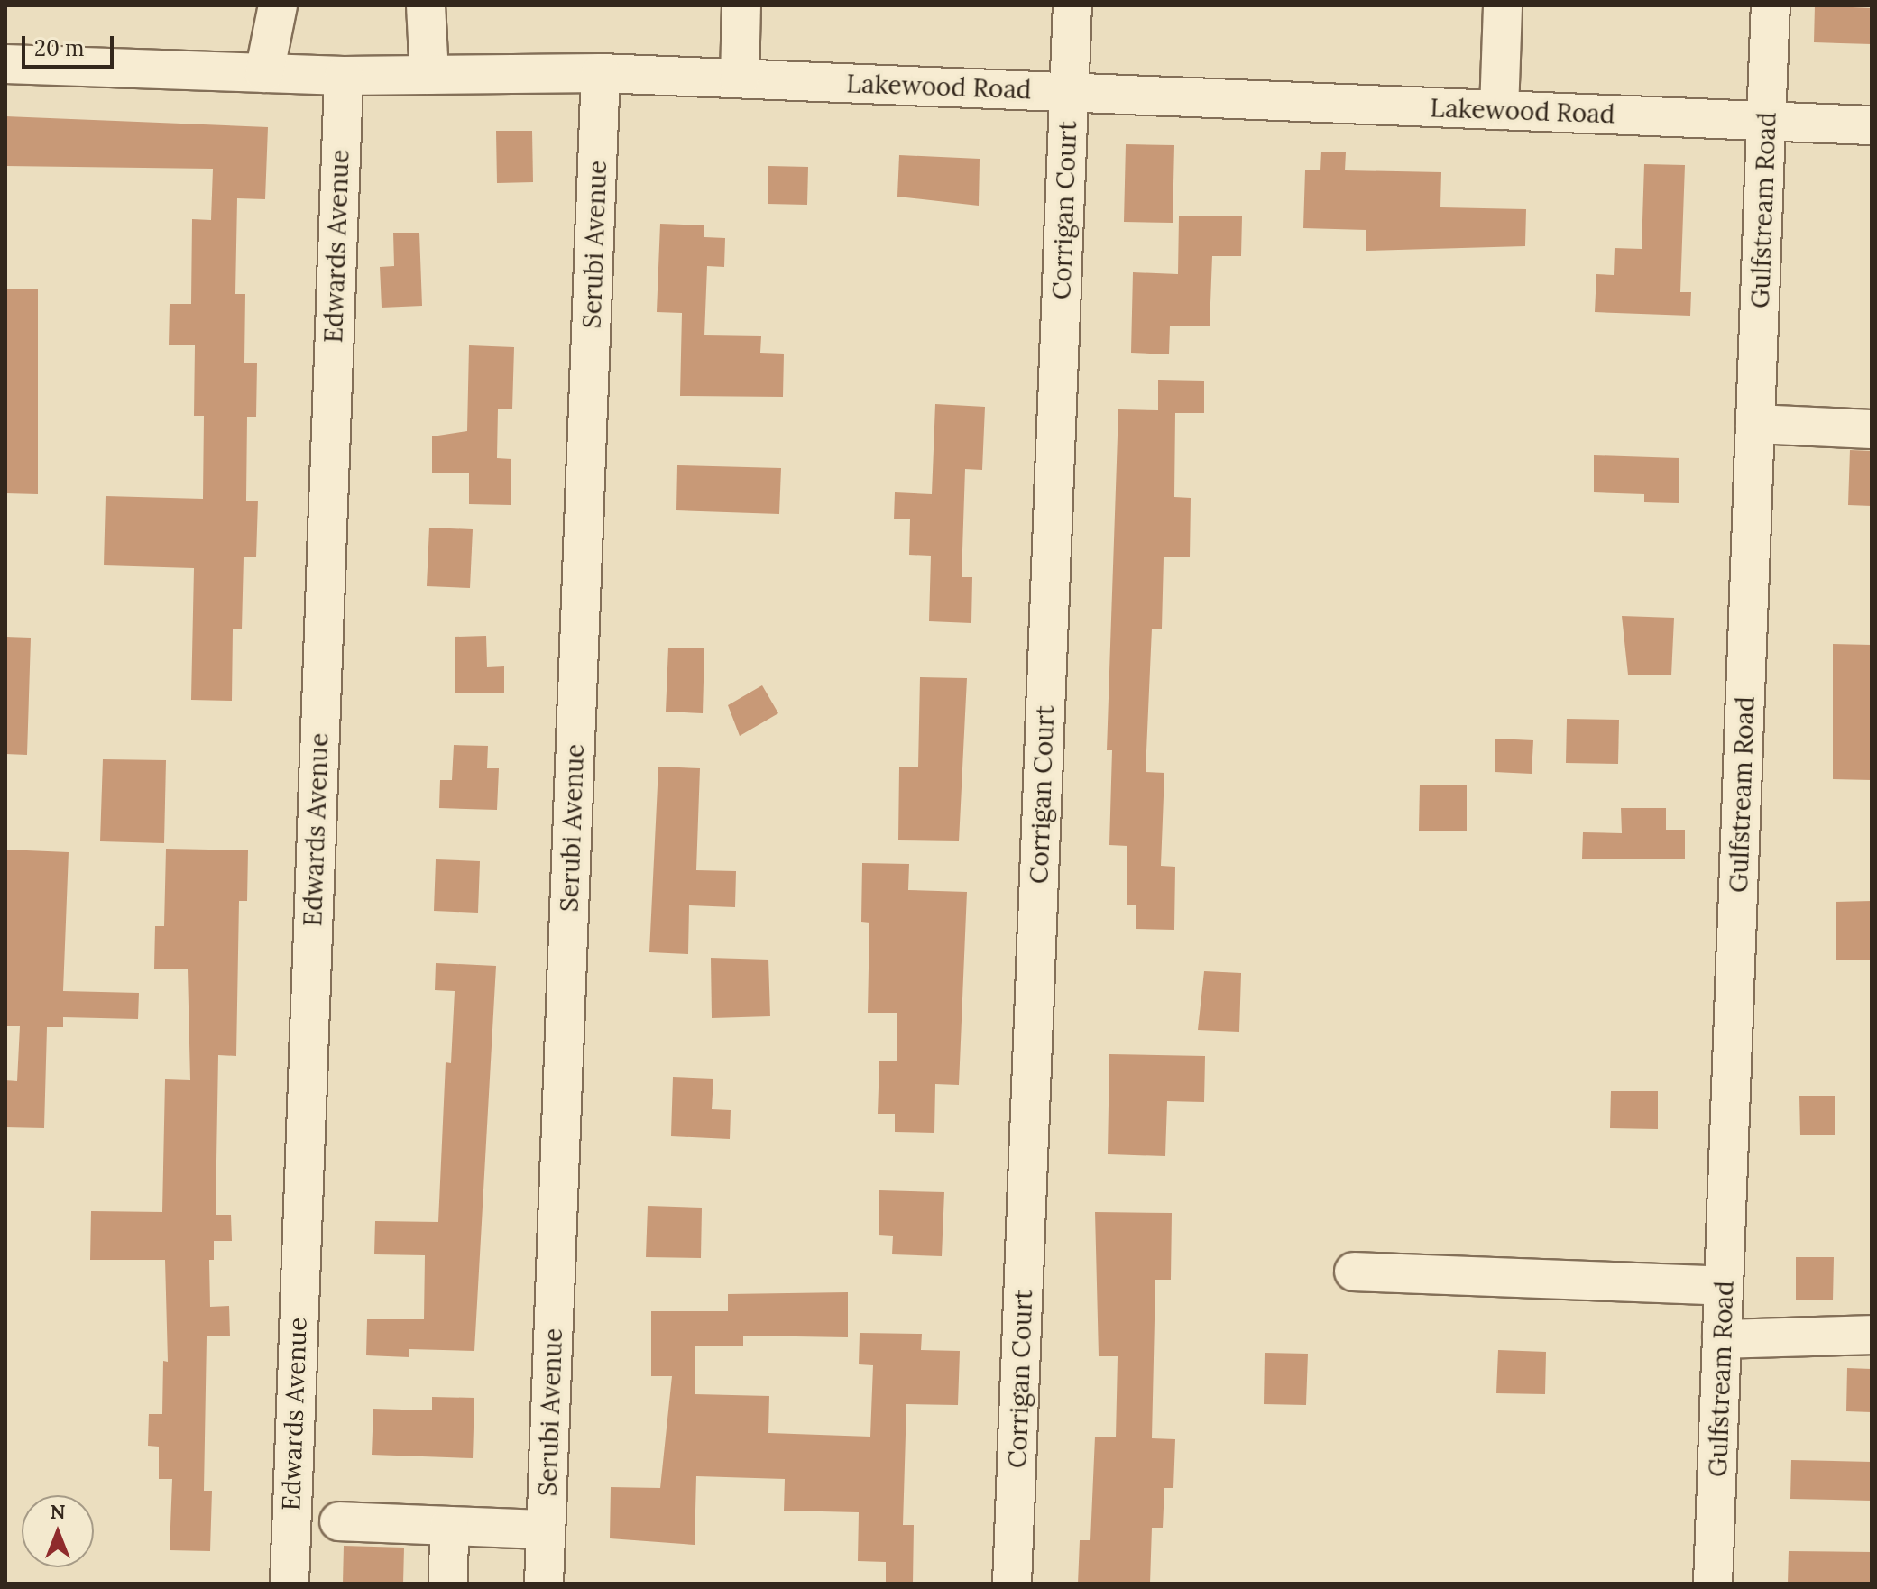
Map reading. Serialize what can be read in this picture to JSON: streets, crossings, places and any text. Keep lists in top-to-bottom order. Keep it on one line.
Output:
{"streets":{"street":["Lakewood Road","Corrigan Court","Gulfstream Road","Serubi Avenue","Edwards Avenue"]},"crossings":[["Lakewood Road","Corrigan Court"],["Lakewood Road","Gulfstream Road"],["Lakewood Road","Serubi Avenue"],["Lakewood Road","Edwards Avenue"]],"scale_bar":"20 m","north":"top"}
